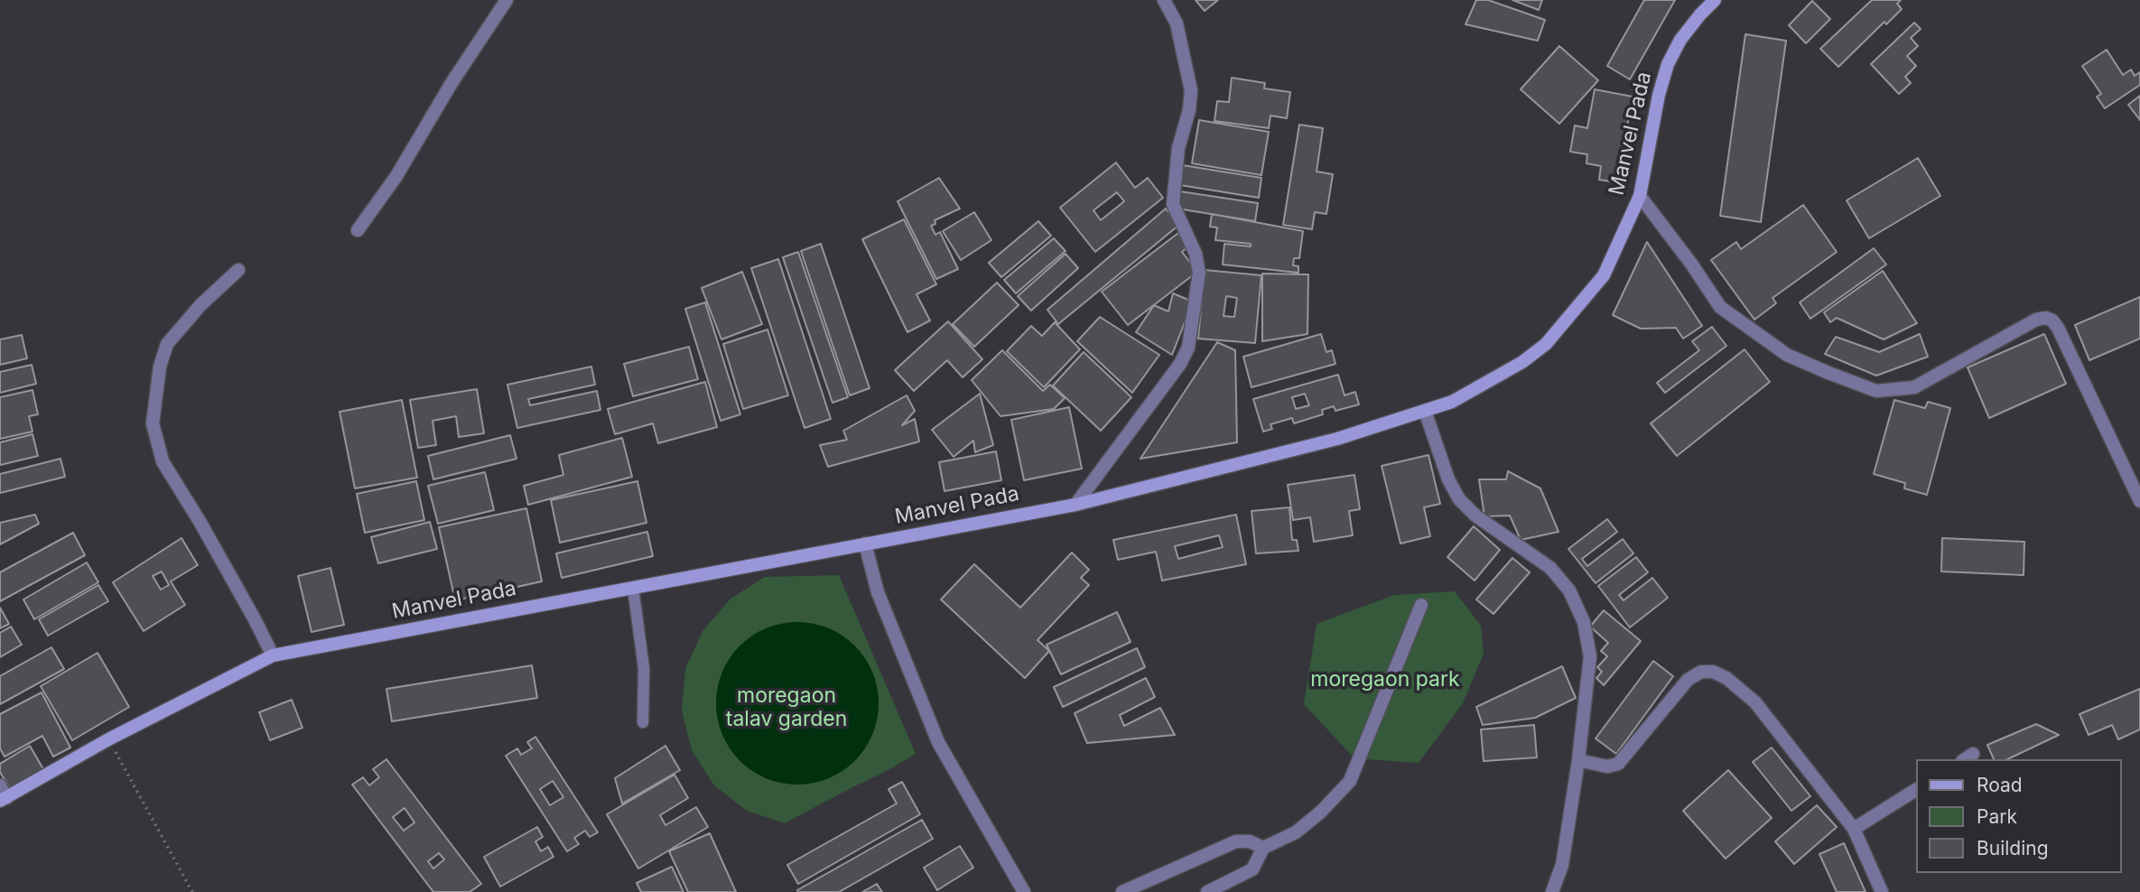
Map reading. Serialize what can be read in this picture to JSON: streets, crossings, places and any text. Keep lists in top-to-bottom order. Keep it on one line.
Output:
{"streets":{"main road":["Manvel Pada"]},"parks":["moregaon park","moregaon talav garden"],"legend":["Road","Park","Building"]}
